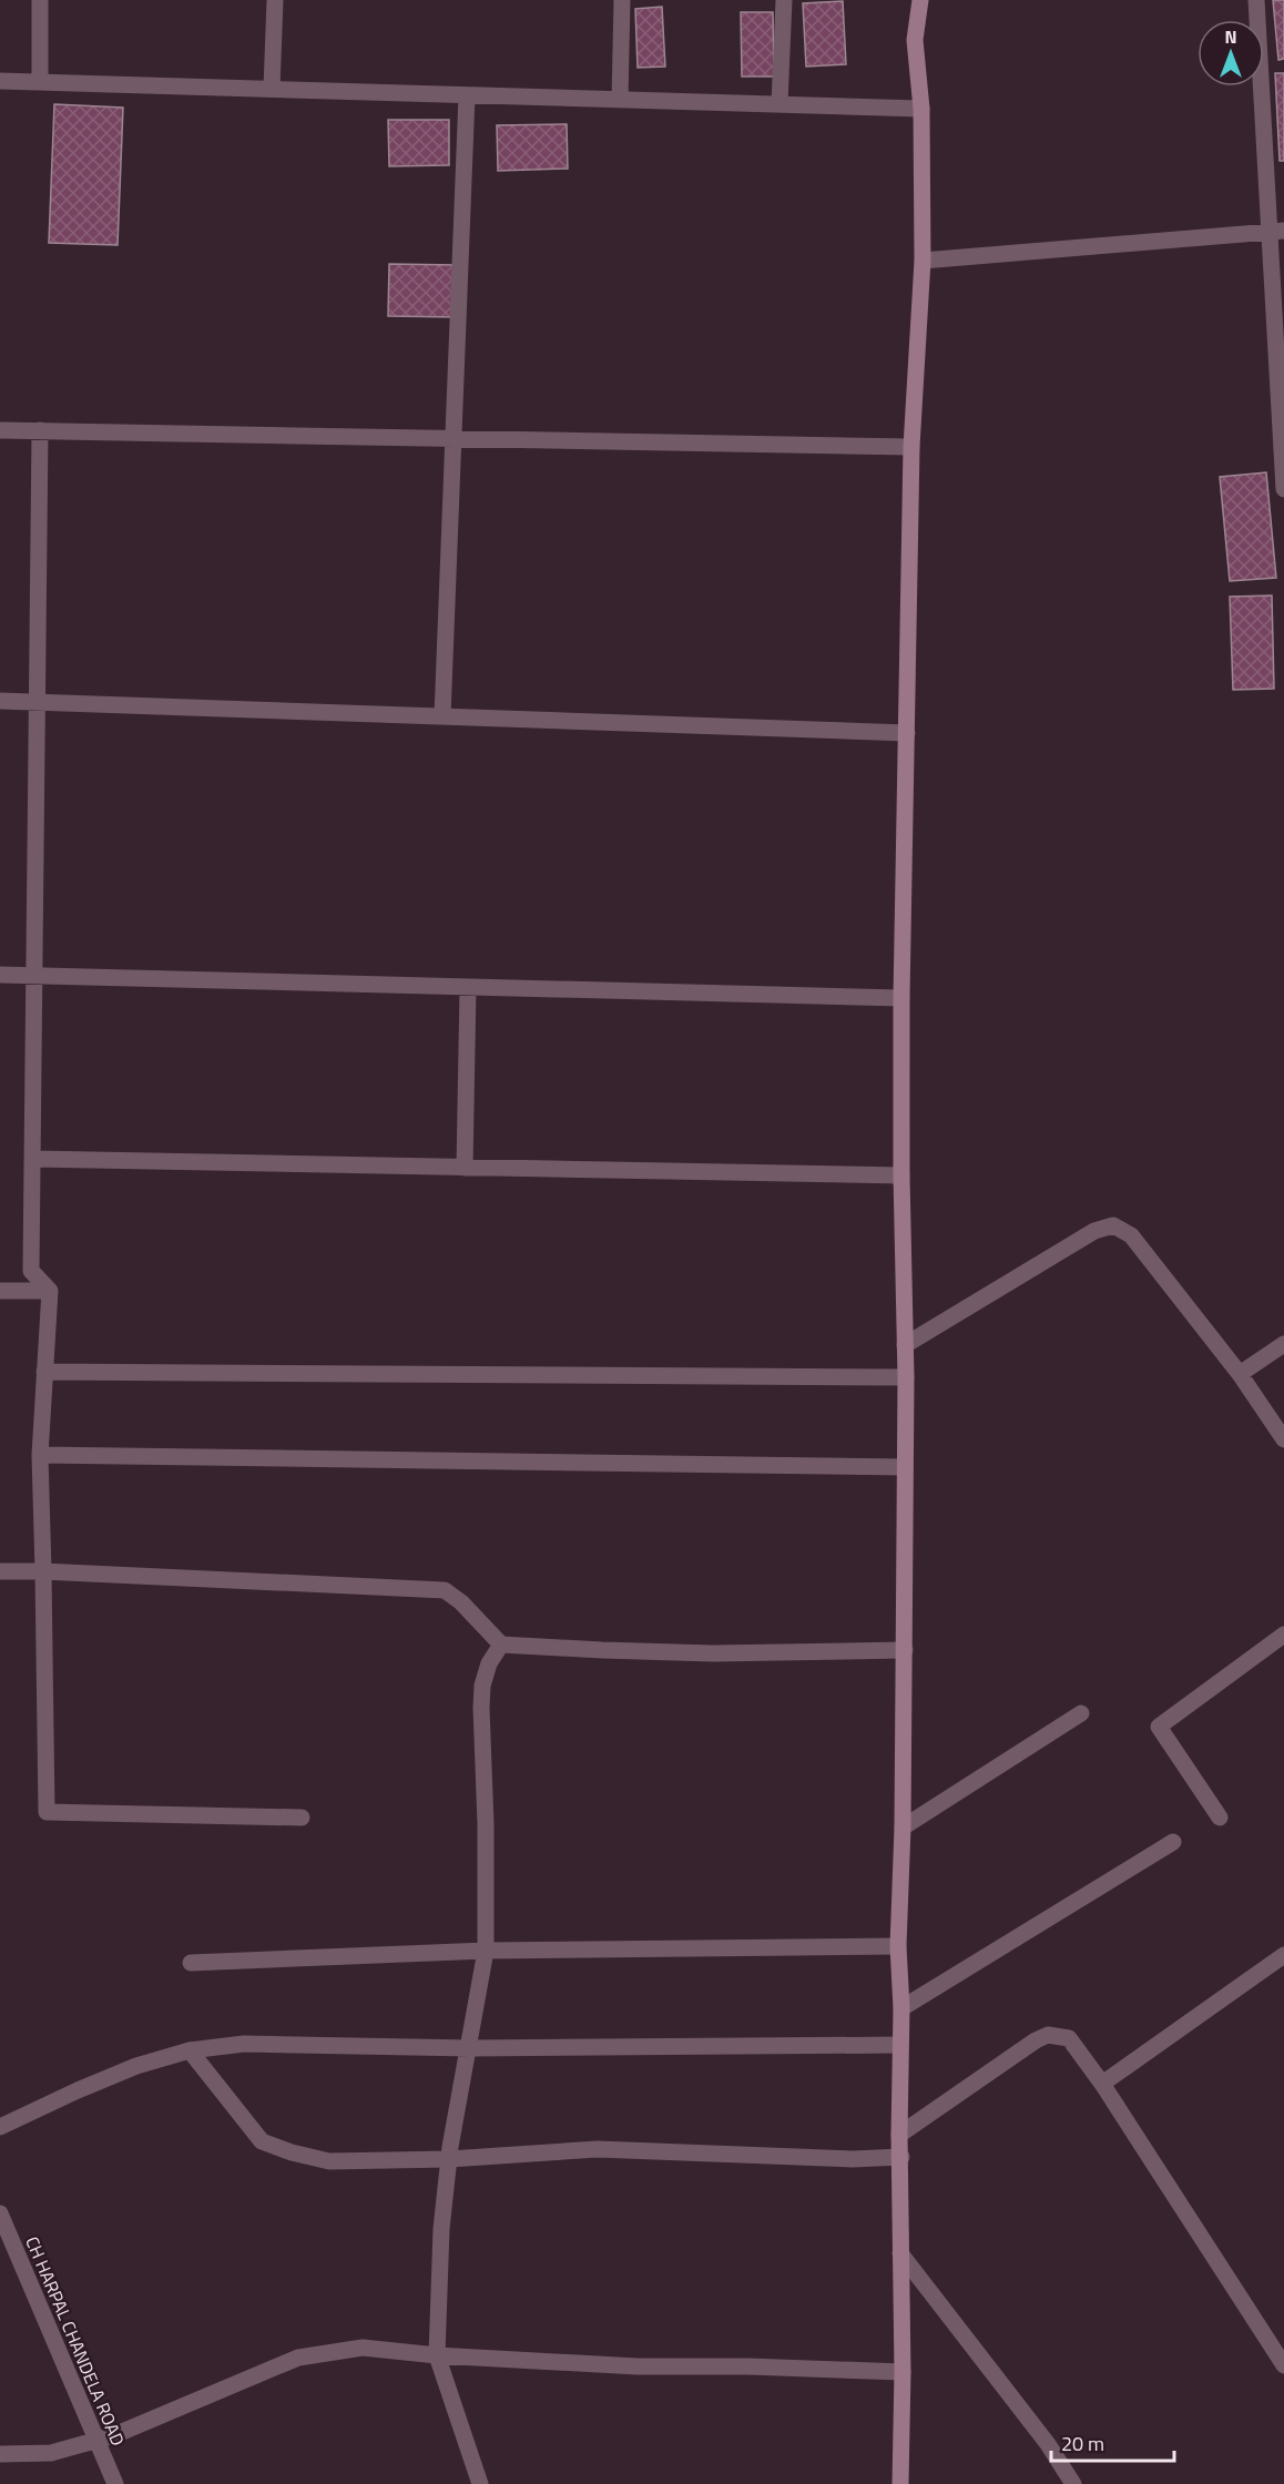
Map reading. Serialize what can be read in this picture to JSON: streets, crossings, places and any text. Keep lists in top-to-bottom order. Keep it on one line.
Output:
{"streets":{"street":["CH HARPAL CHANDELA ROAD"]},"scale_bar":"20 m","north":"top"}
